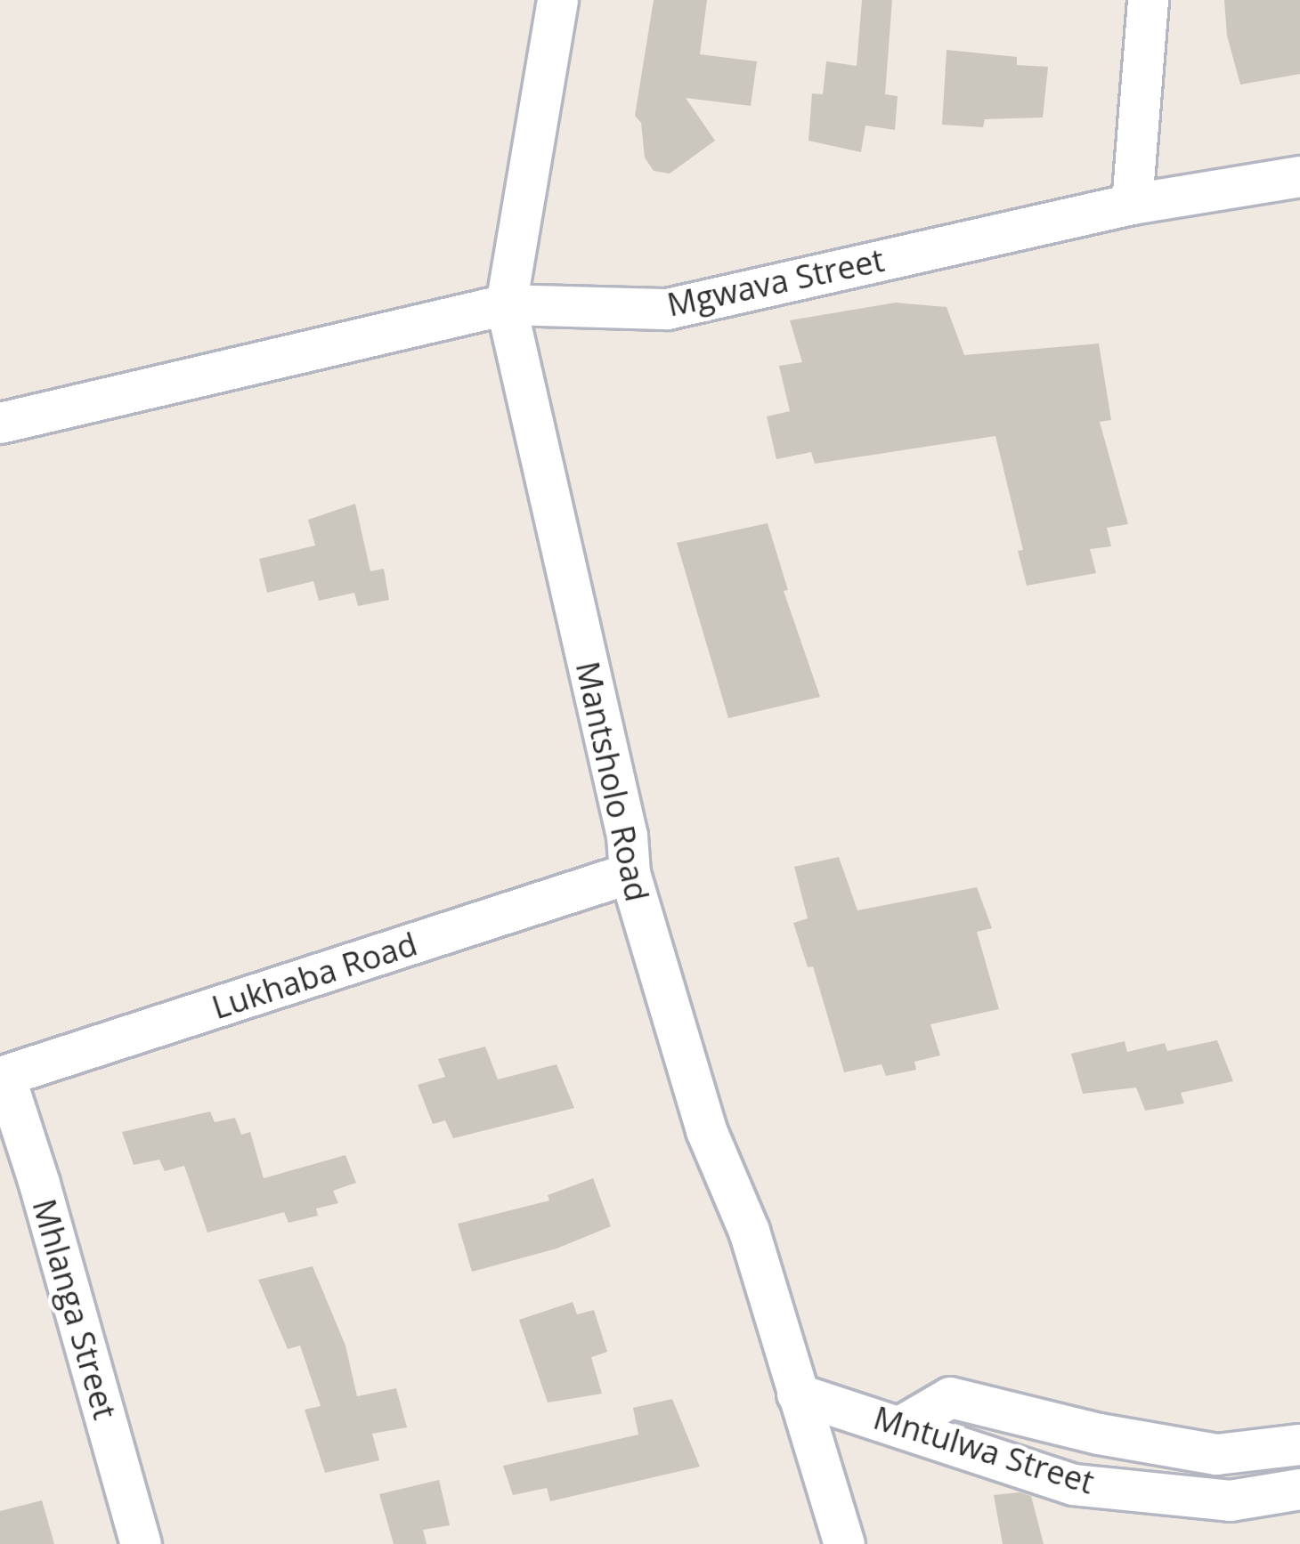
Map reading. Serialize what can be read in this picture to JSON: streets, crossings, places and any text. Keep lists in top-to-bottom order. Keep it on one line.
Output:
{"streets":{"street":["Mgwava Street","Mantsholo Road","Lukhaba Road","Mhlanga Street","Mntulwa Street"]},"crossings":[["Mgwava Street","Mantsholo Road"],["Mantsholo Road","Lukhaba Road"],["Mantsholo Road","Mntulwa Street"],["Lukhaba Road","Mhlanga Street"]]}
